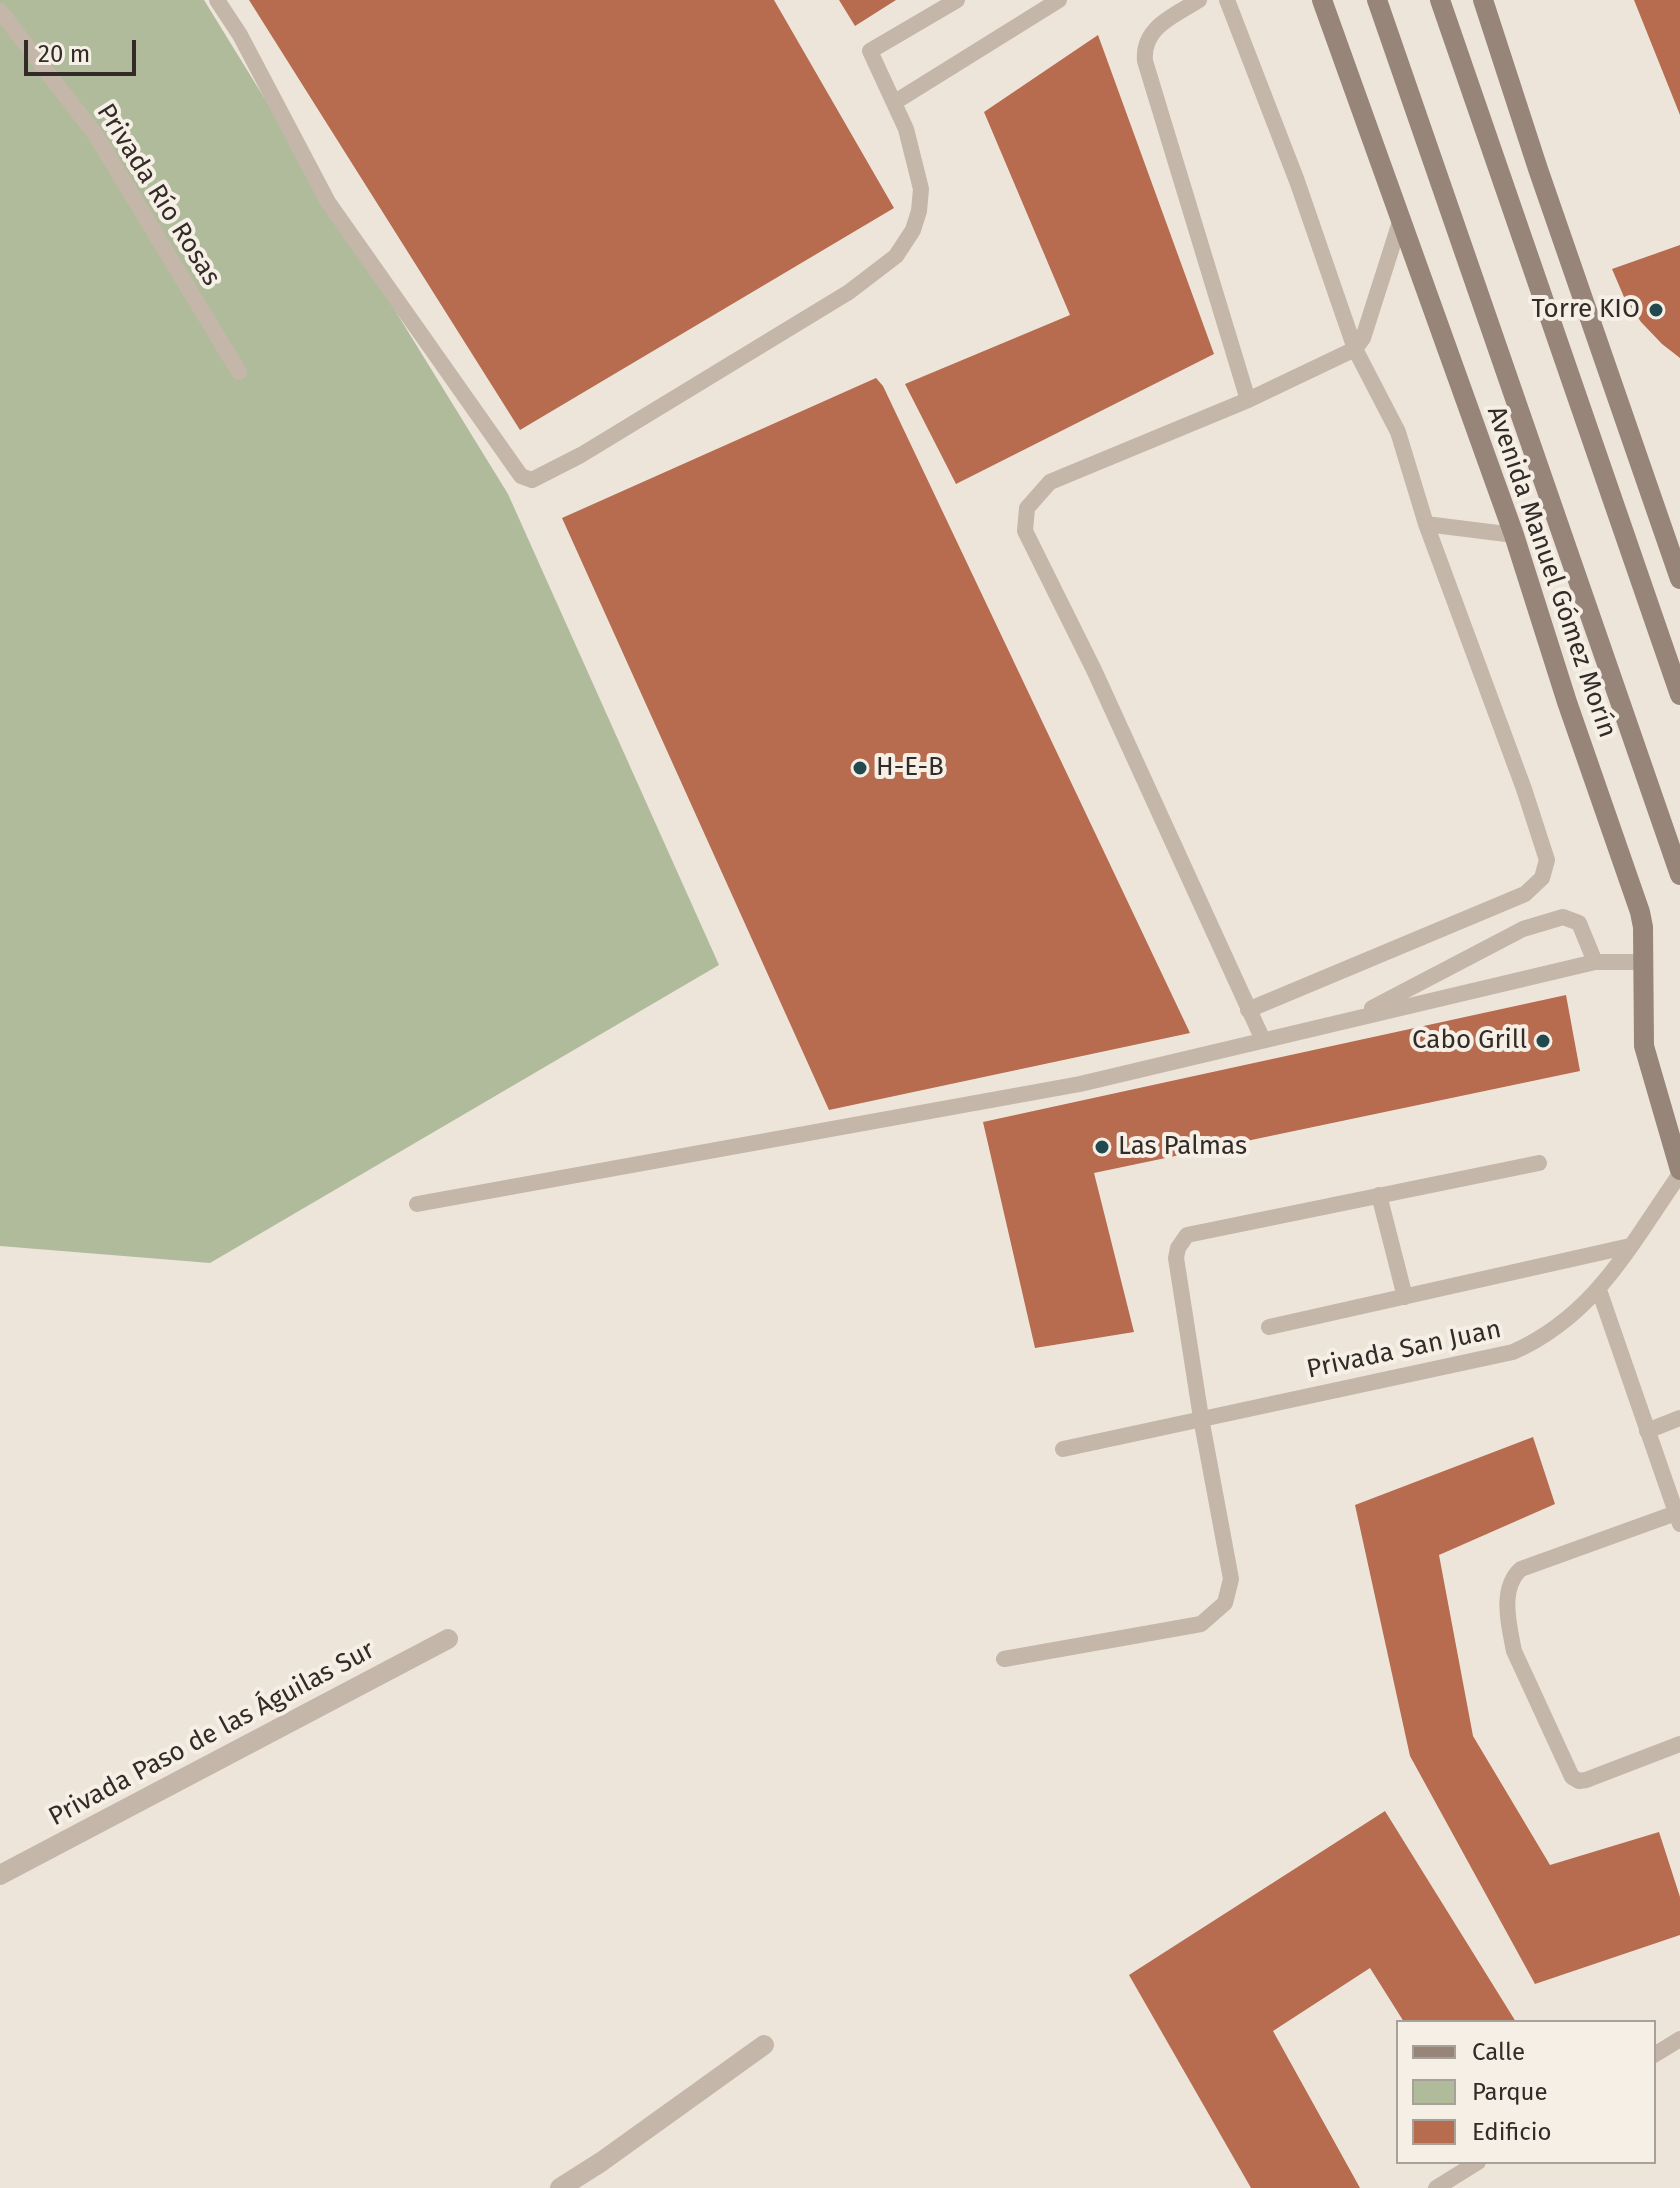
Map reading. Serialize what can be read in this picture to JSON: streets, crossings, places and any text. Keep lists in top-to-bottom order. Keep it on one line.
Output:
{"streets":{"street":["Avenida Manuel Gómez Morín","Privada Paso de las Águilas Sur"],"lane":["Privada Río Rosas","Privada San Juan"]},"crossings":[["Avenida Manuel Gómez Morín","Privada San Juan"]],"places":["Torre KIO","H-E-B","Cabo Grill","Las Palmas"],"legend":["Calle","Parque","Edificio"],"scale_bar":"20 m"}
